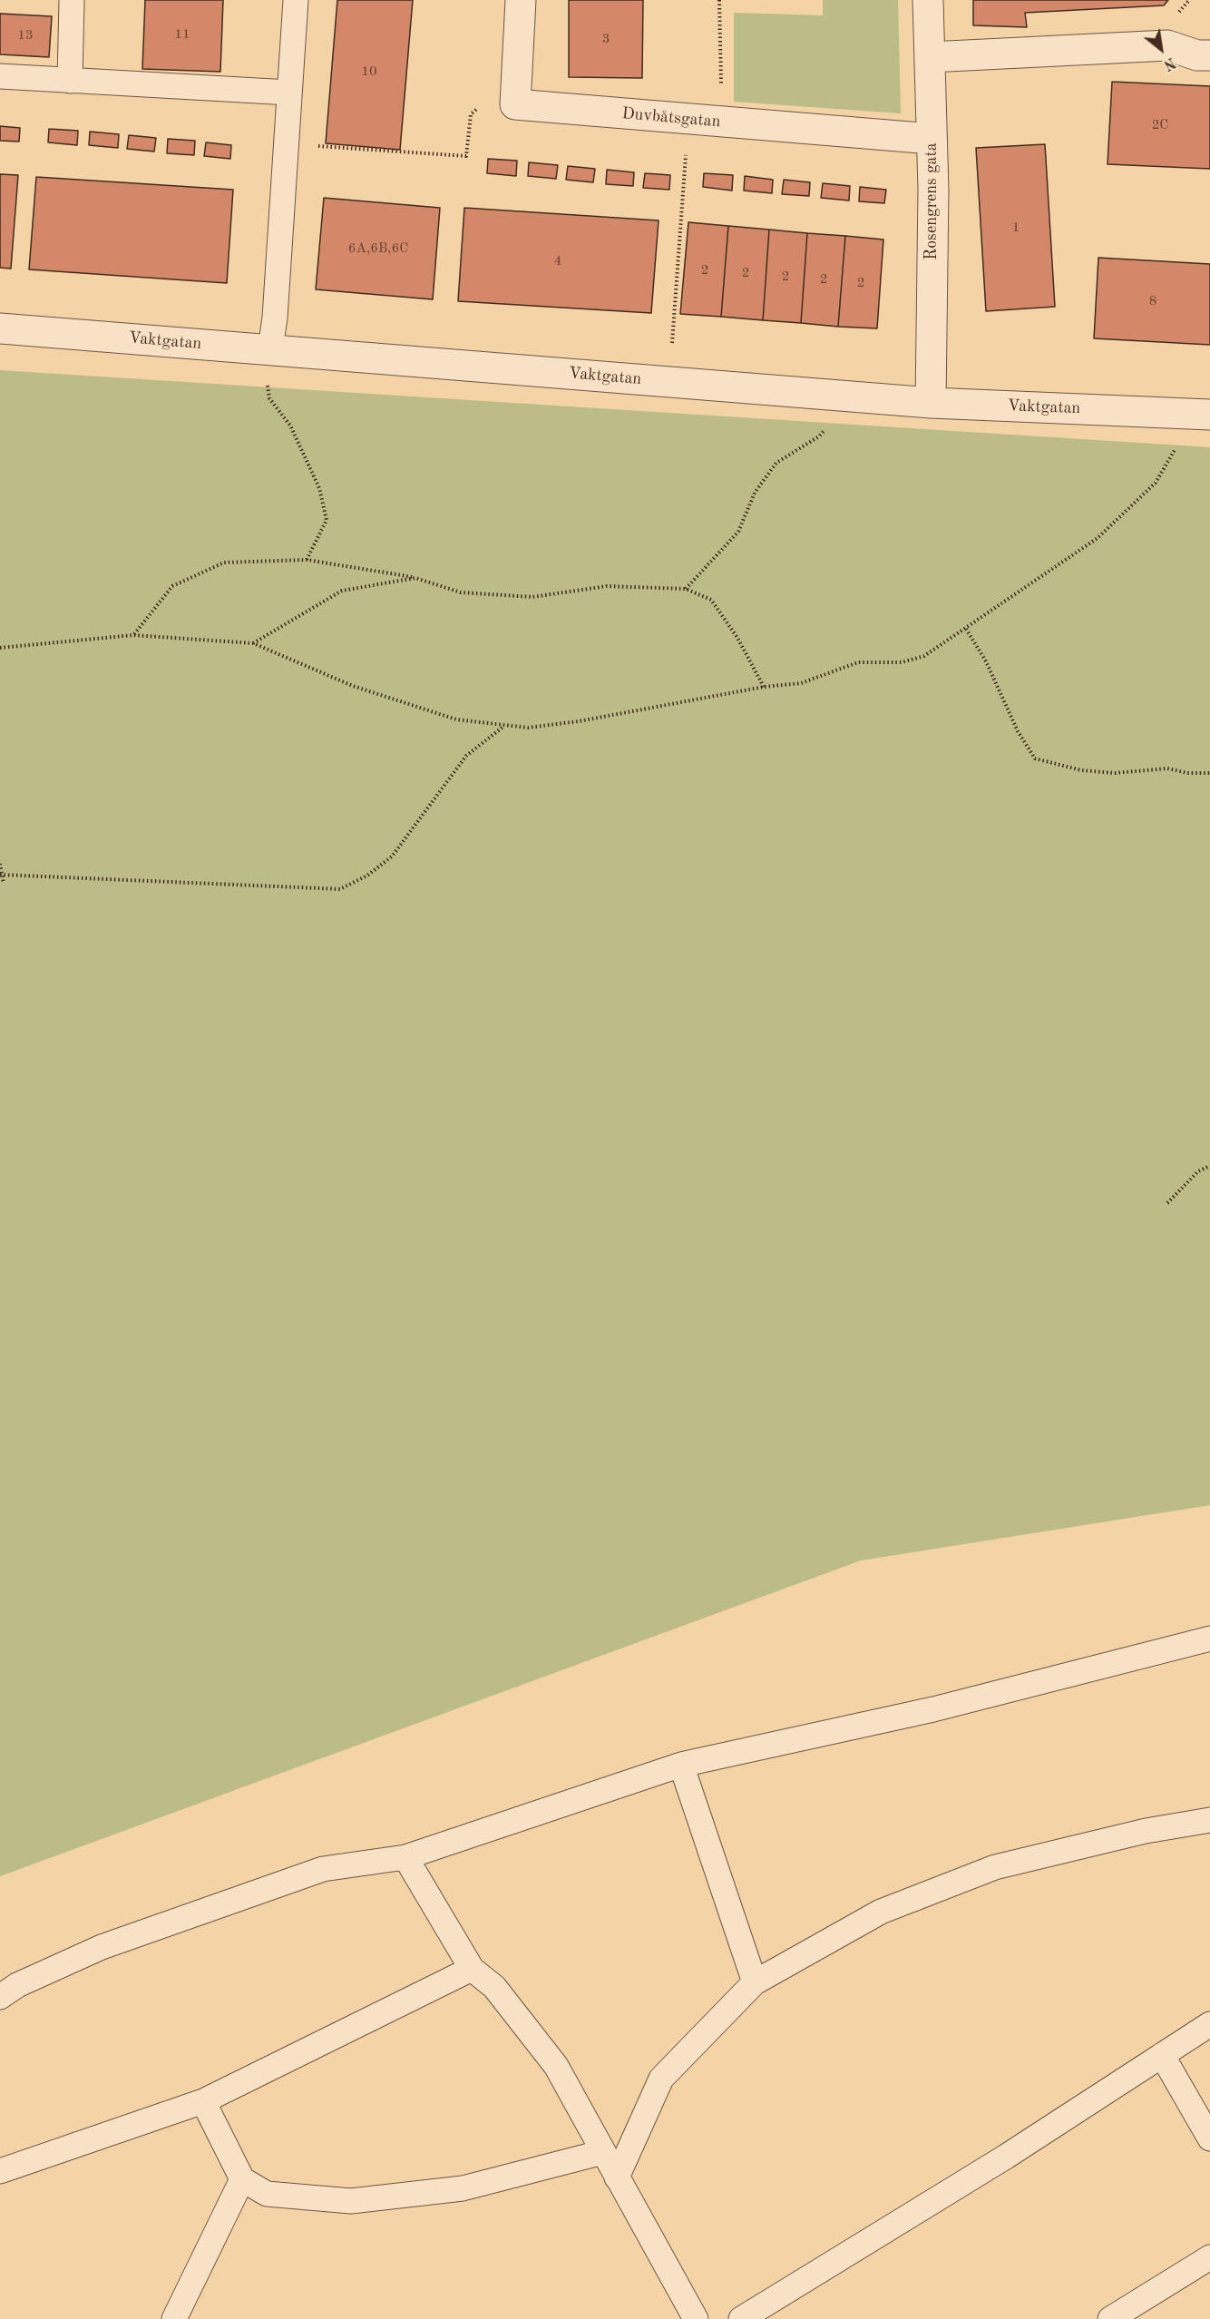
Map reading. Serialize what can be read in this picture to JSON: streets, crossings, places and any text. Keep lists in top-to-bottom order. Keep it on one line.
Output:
{"streets":{"street":["Duvbåtsgatan","Rosengrens gata","Vaktgatan"]},"crossings":[["Duvbåtsgatan","Rosengrens gata"],["Rosengrens gata","Vaktgatan"]],"house_numbers":["11","13","3","10","2C","1","6A,6B,6C","4","2","2","2","2","2","8"],"north":"bottom right"}
